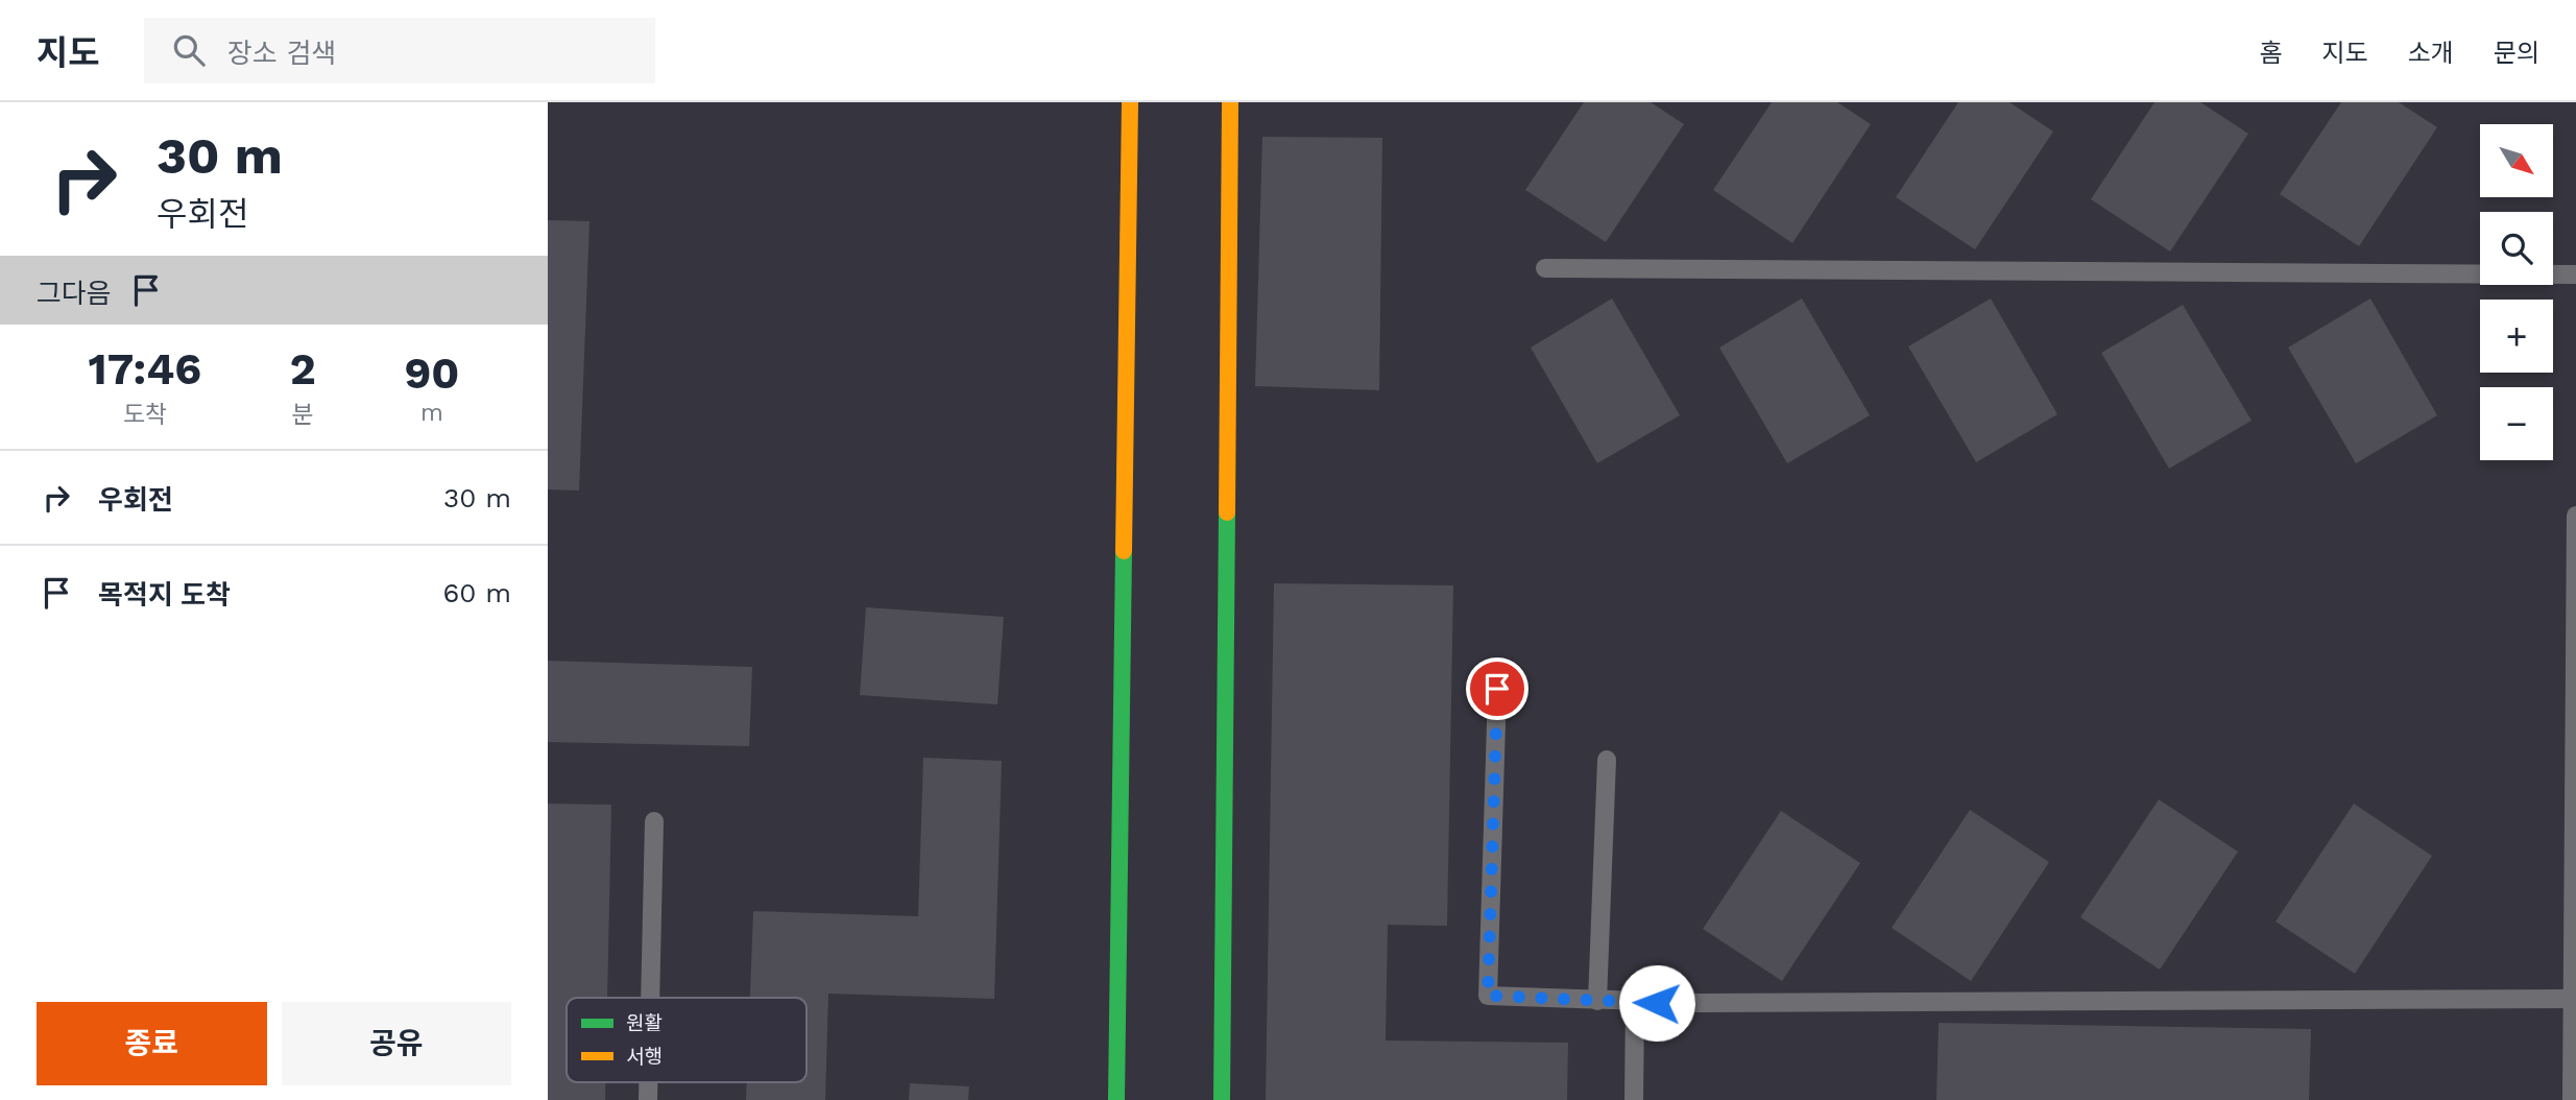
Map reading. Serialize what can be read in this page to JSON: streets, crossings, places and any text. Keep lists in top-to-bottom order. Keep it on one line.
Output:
{"legend":["원활","서행"],"north":"bottom right","page":{"header":"지도","search":"장소 검색","nav":["홈","지도","소개","문의"],"turn":["30 m","우회전"],"map_buttons":["+","−"],"then":"그다음","eta":["17:46","도착","2","분","90","m"],"list":[{"name":"우회전","value":"30 m"},{"name":"목적지 도착","value":"60 m"}],"buttons":["종료","공유"]}}
